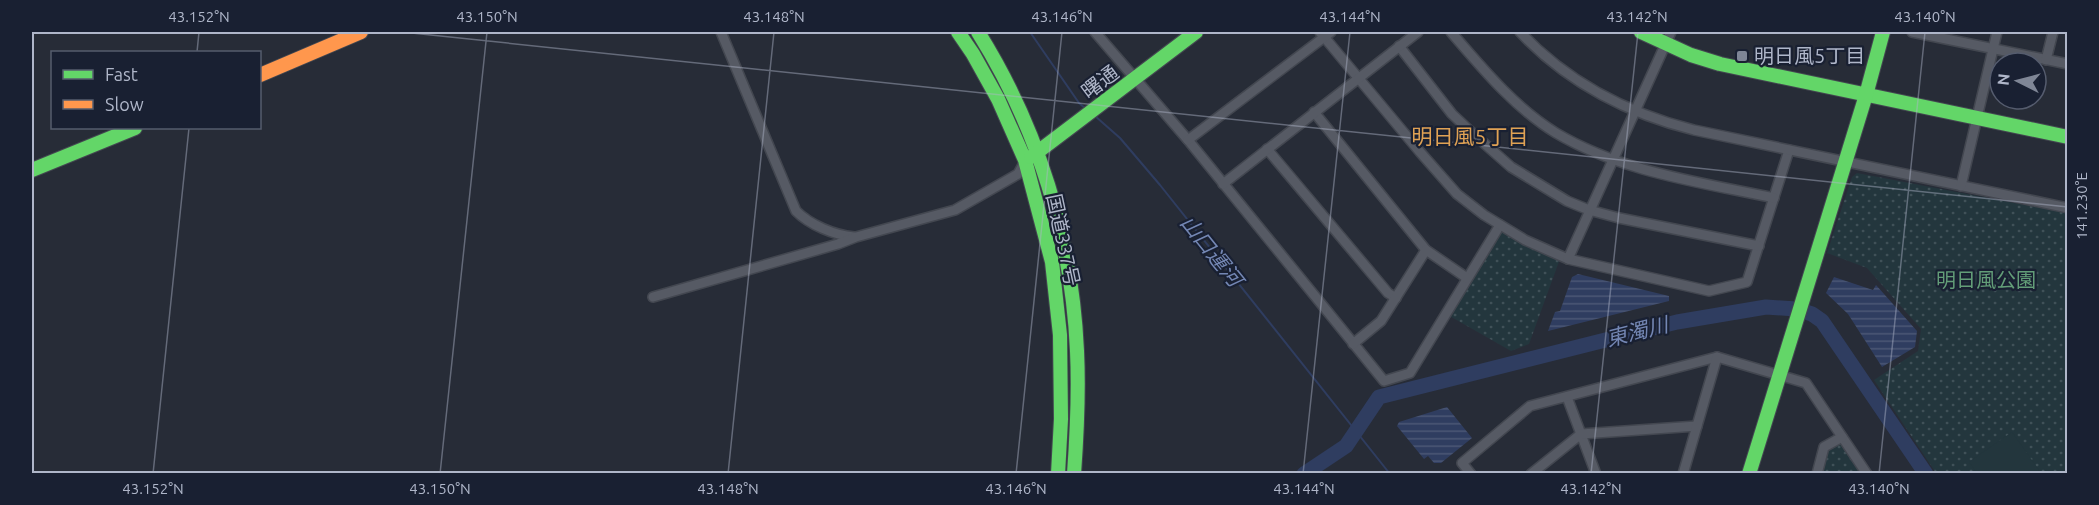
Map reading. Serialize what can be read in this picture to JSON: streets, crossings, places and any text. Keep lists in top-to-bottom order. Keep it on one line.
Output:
{"streets":{"main road":["曙通","国道337号"]},"crossings":[["曙通","国道337号"]],"districts":["明日風5丁目"],"water":["山口運河","東濁川"],"parks":["明日風公園"],"places":{"transit":["明日風5丁目"]},"legend":["Fast","Slow"],"north":"left","coordinates":["43.152°N","43.150°N","43.148°N","43.146°N","43.144°N","43.142°N","43.140°N","141.230°E"]}
